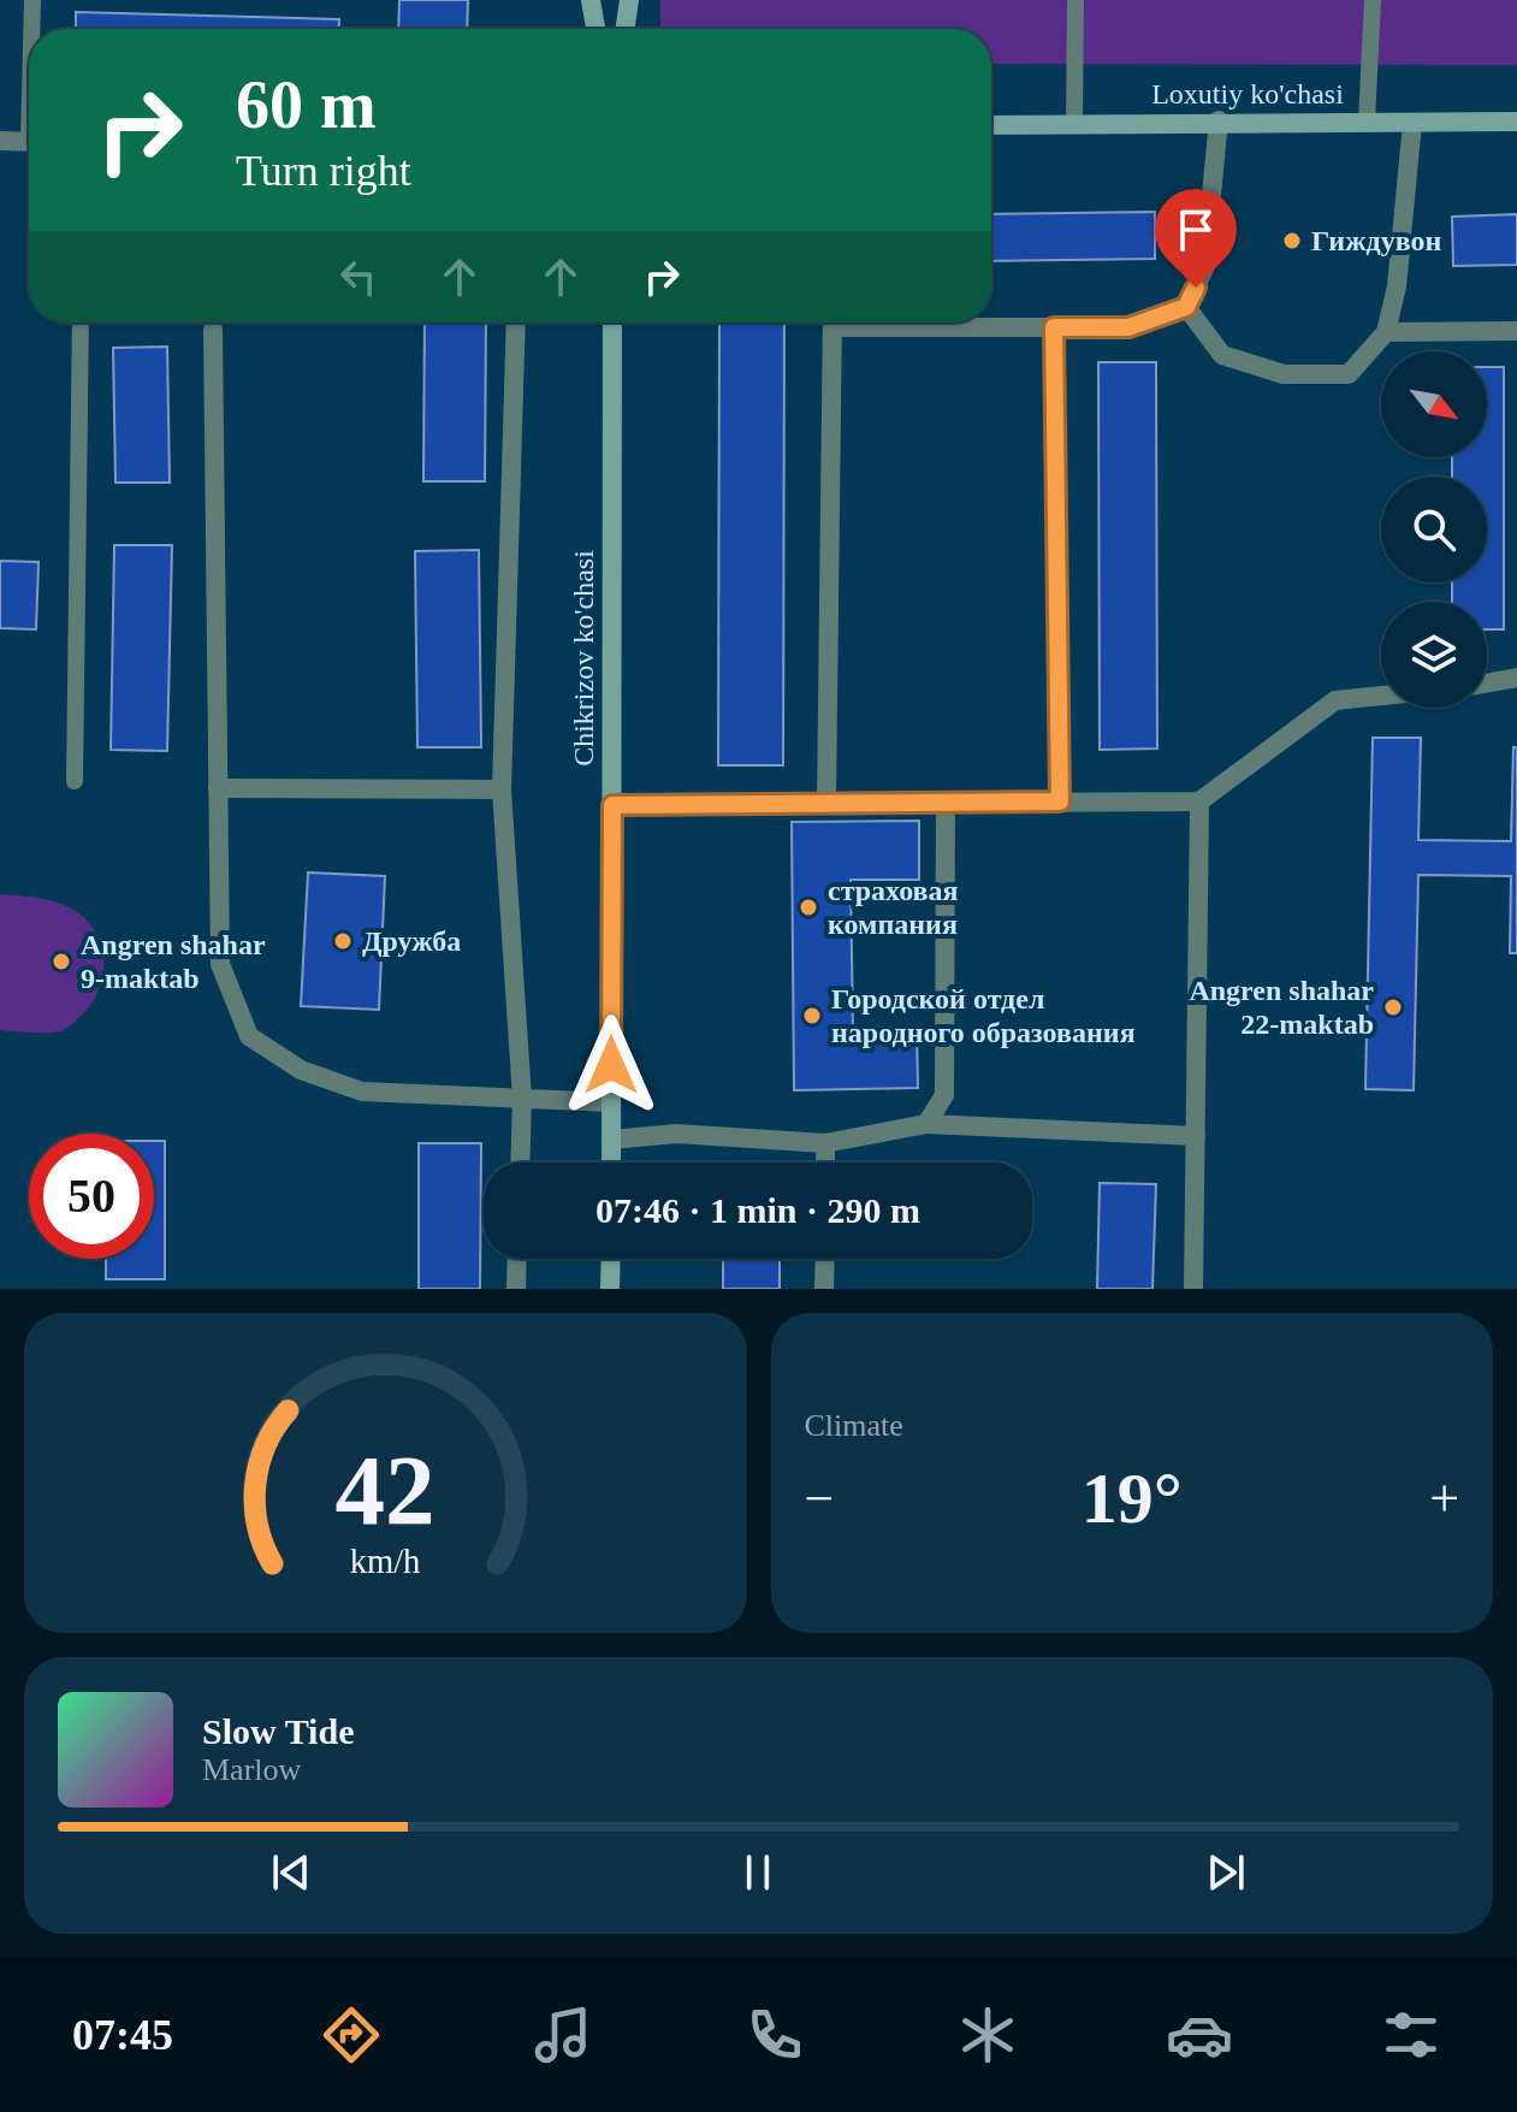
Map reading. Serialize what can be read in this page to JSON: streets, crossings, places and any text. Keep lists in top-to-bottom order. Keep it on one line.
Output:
{"streets":{"main road":["Loxutiy ko'chasi","Chikrizov ko'chasi"]},"places":["Гиждувон","страховая компания","Дружба","Angren shahar 9-maktab","Angren shahar 22-maktab","Городской отдел народного образования"],"north":"bottom right","page":{"turn":["60 m","Turn right"],"limit":"50","trip":"07:46 · 1 min · 290 m","tile":"Climate","heat":["−","19°","+"],"song":["Slow Tide","Marlow"],"tabs":"07:45","gauge":["42","km/h"]}}
